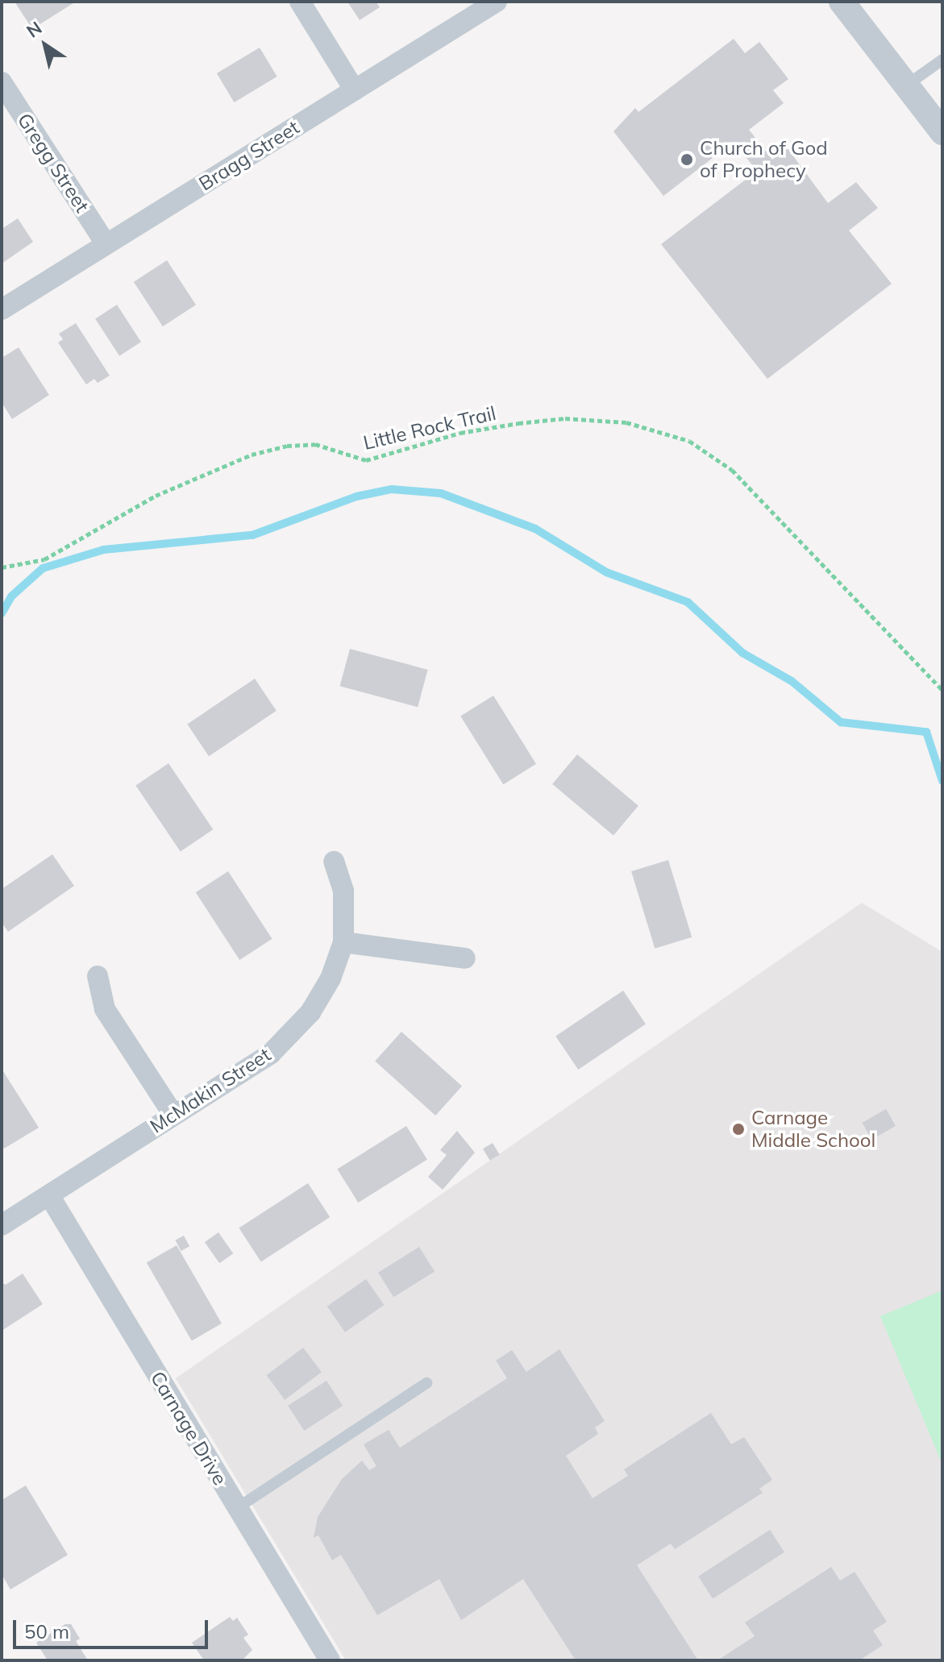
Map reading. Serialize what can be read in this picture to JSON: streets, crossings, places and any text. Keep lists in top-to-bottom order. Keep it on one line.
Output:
{"streets":{"street":["Bragg Street","Gregg Street","McMakin Street","Carnage Drive"],"path":["Little Rock Trail"]},"crossings":[["Bragg Street","Gregg Street"],["McMakin Street","Carnage Drive"]],"places":["Church of God of Prophecy","Carnage Middle School"],"scale_bar":"50 m","north":"top left"}
